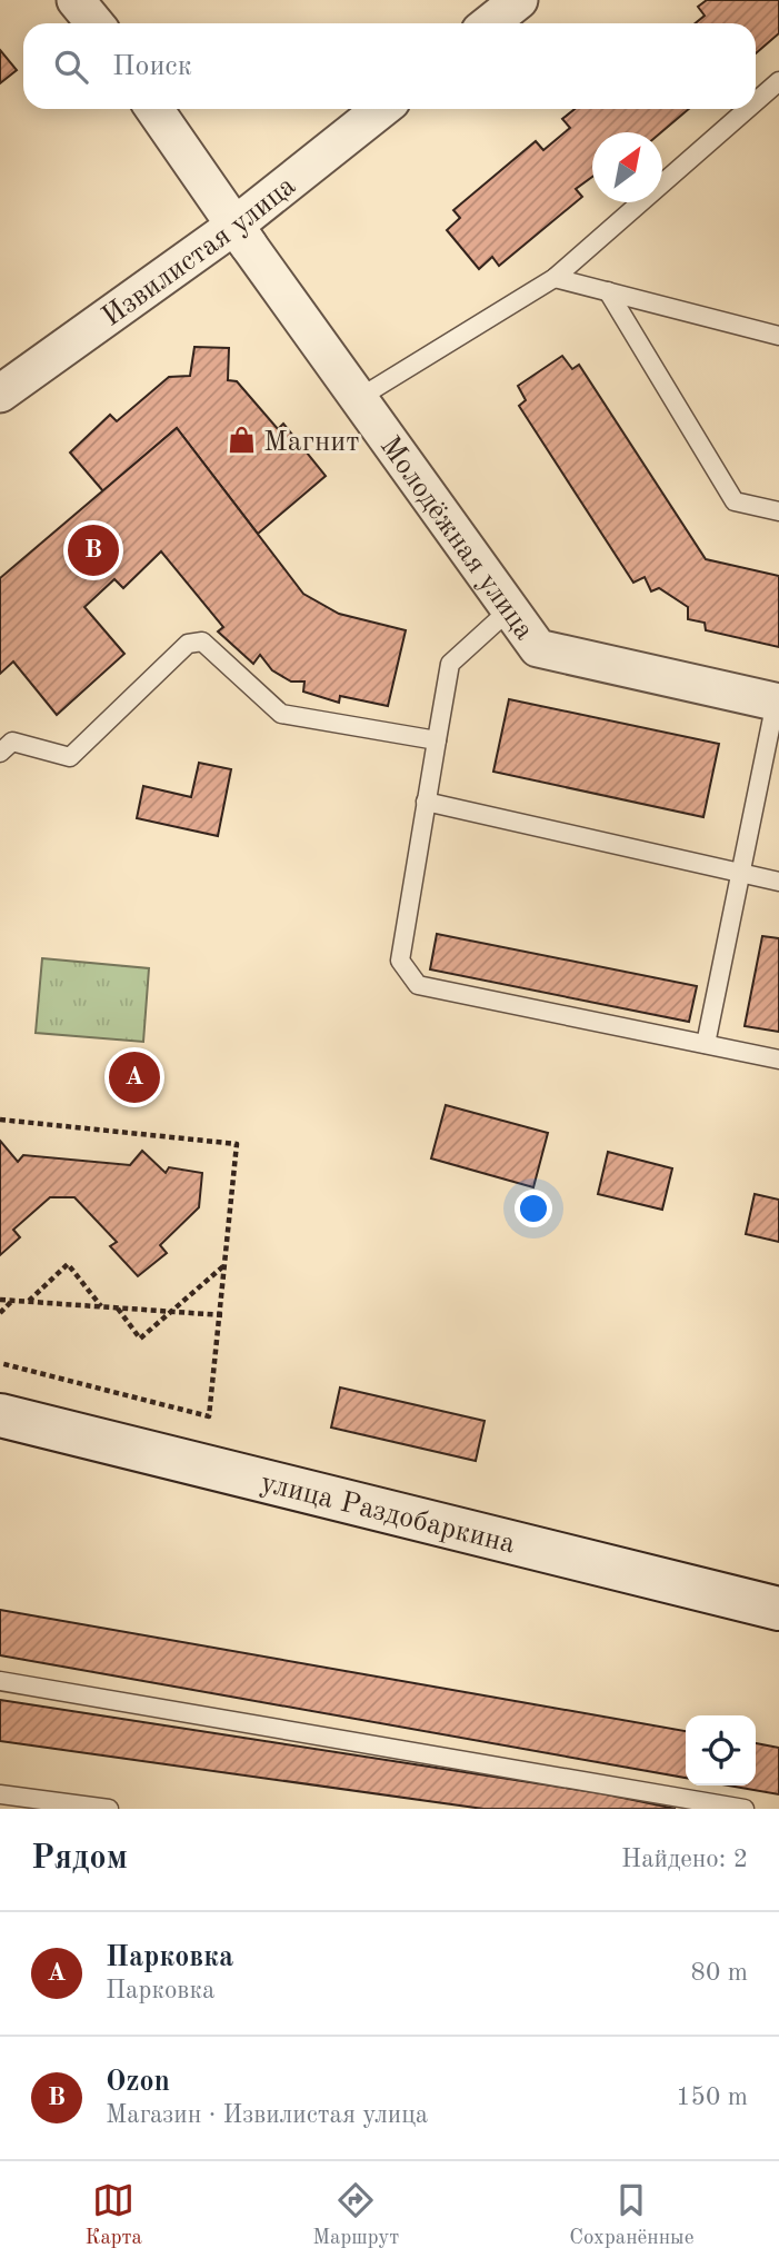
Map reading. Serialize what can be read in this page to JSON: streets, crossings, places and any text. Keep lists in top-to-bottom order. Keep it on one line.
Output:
{"streets":{"street":["Извилистая улица","Молодёжная улица","улица Раздобаркина"]},"crossings":[["Извилистая улица","Молодёжная улица"]],"places":{"shop":["Магнит"]},"north":"top right","page":{"search":"Поиск","pins":["B","A"],"heading":["Рядом","Найдено: 2"],"list":[{"mark":"A","name":"Парковка","note":"Парковка","value":"80 m"},{"mark":"B","name":"Ozon","note":"Магазин · Извилистая улица","value":"150 m"}],"nav":["Карта","Маршрут","Сохранённые"]}}
